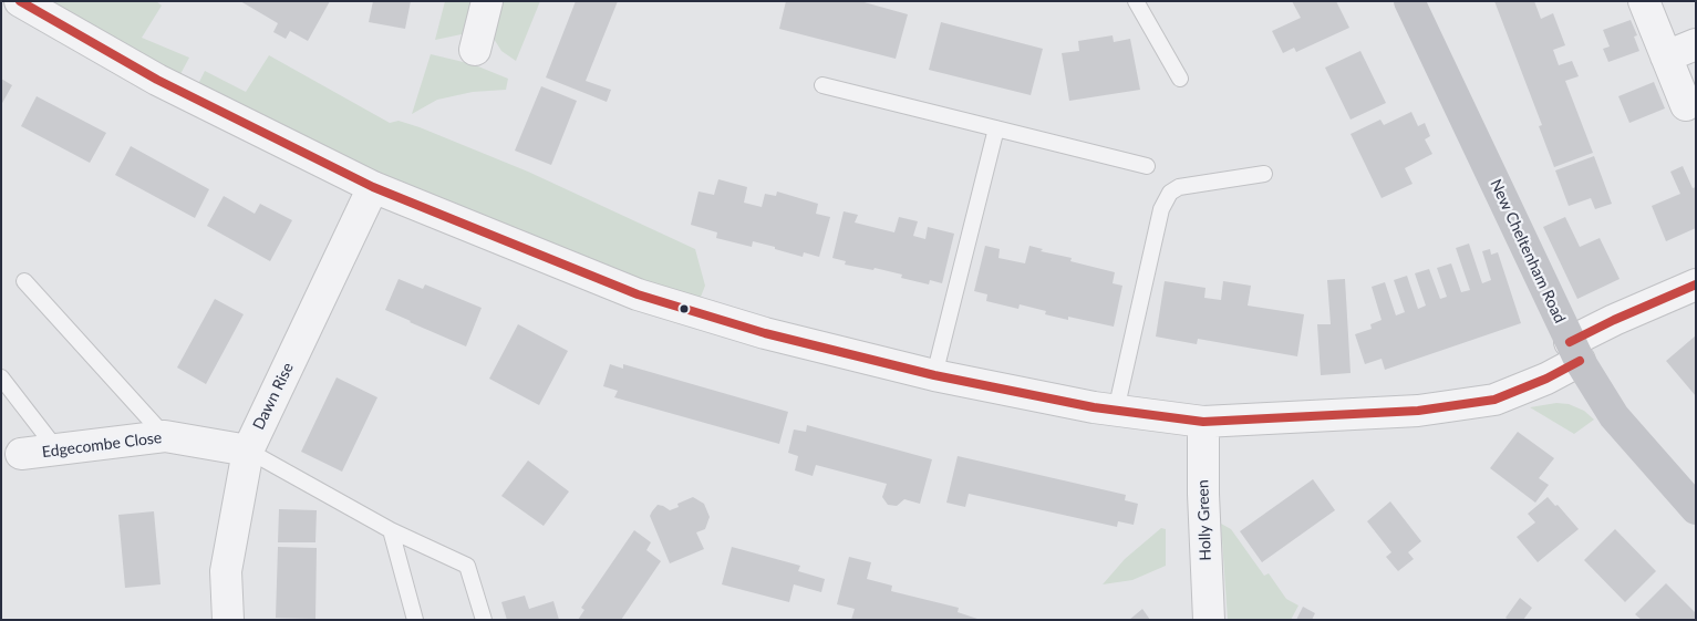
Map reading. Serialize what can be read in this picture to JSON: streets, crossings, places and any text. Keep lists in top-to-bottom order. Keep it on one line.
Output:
{"streets":{"street":["New Cheltenham Road","Dawn Rise","Edgecombe Close","Holly Green"]},"crossings":[["Dawn Rise","Edgecombe Close"]]}
